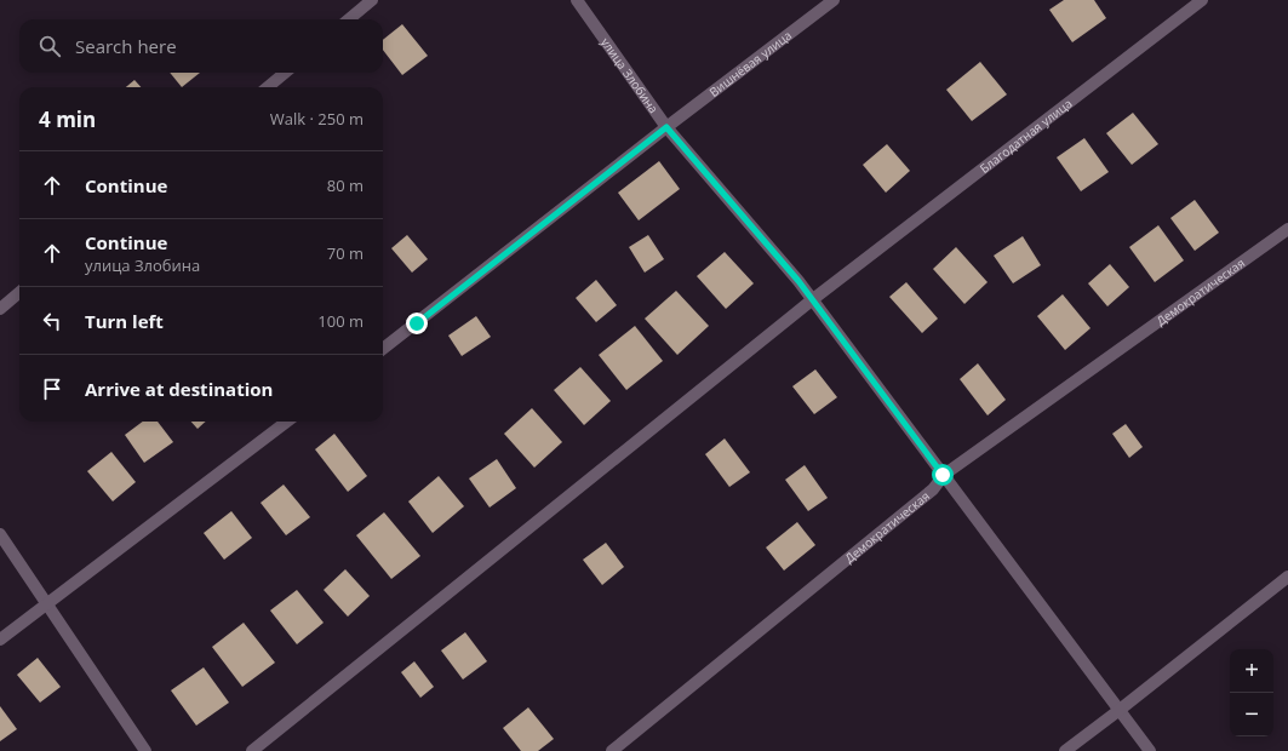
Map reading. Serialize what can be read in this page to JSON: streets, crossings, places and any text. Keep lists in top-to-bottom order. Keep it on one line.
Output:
{"streets":{"street":["Вишнёвая улица","улица Злобина","Благодатная улица","Демократическая"]},"crossings":[["Вишнёвая улица","улица Злобина"],["улица Злобина","Благодатная улица"],["улица Злобина","Демократическая"]],"page":{"search":"Search here","heading":["4 min","Walk · 250 m"],"list":[["Continue","80 m"],["Continue","улица Злобина","70 m"],["Turn left","100 m"],"Arrive at destination"],"map_buttons":["+","−"]}}
